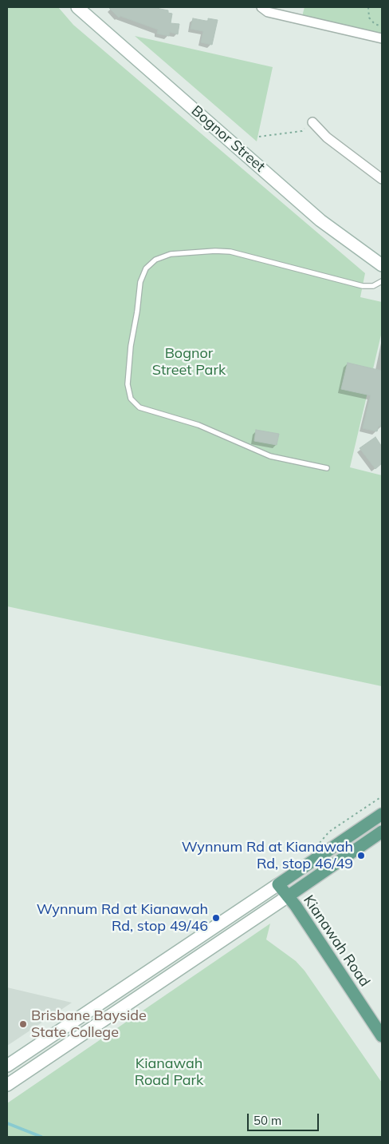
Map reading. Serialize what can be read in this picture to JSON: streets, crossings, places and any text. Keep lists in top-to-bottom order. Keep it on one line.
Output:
{"streets":{"main road":["Bognor Street","Kianawah Road"]},"parks":["Bognor Street Park","Kianawah Road Park"],"places":["Wynnum Rd at Kianawah Rd, stop 46/49","Wynnum Rd at Kianawah Rd, stop 49/46","Brisbane Bayside State College"],"scale_bar":"50 m"}
